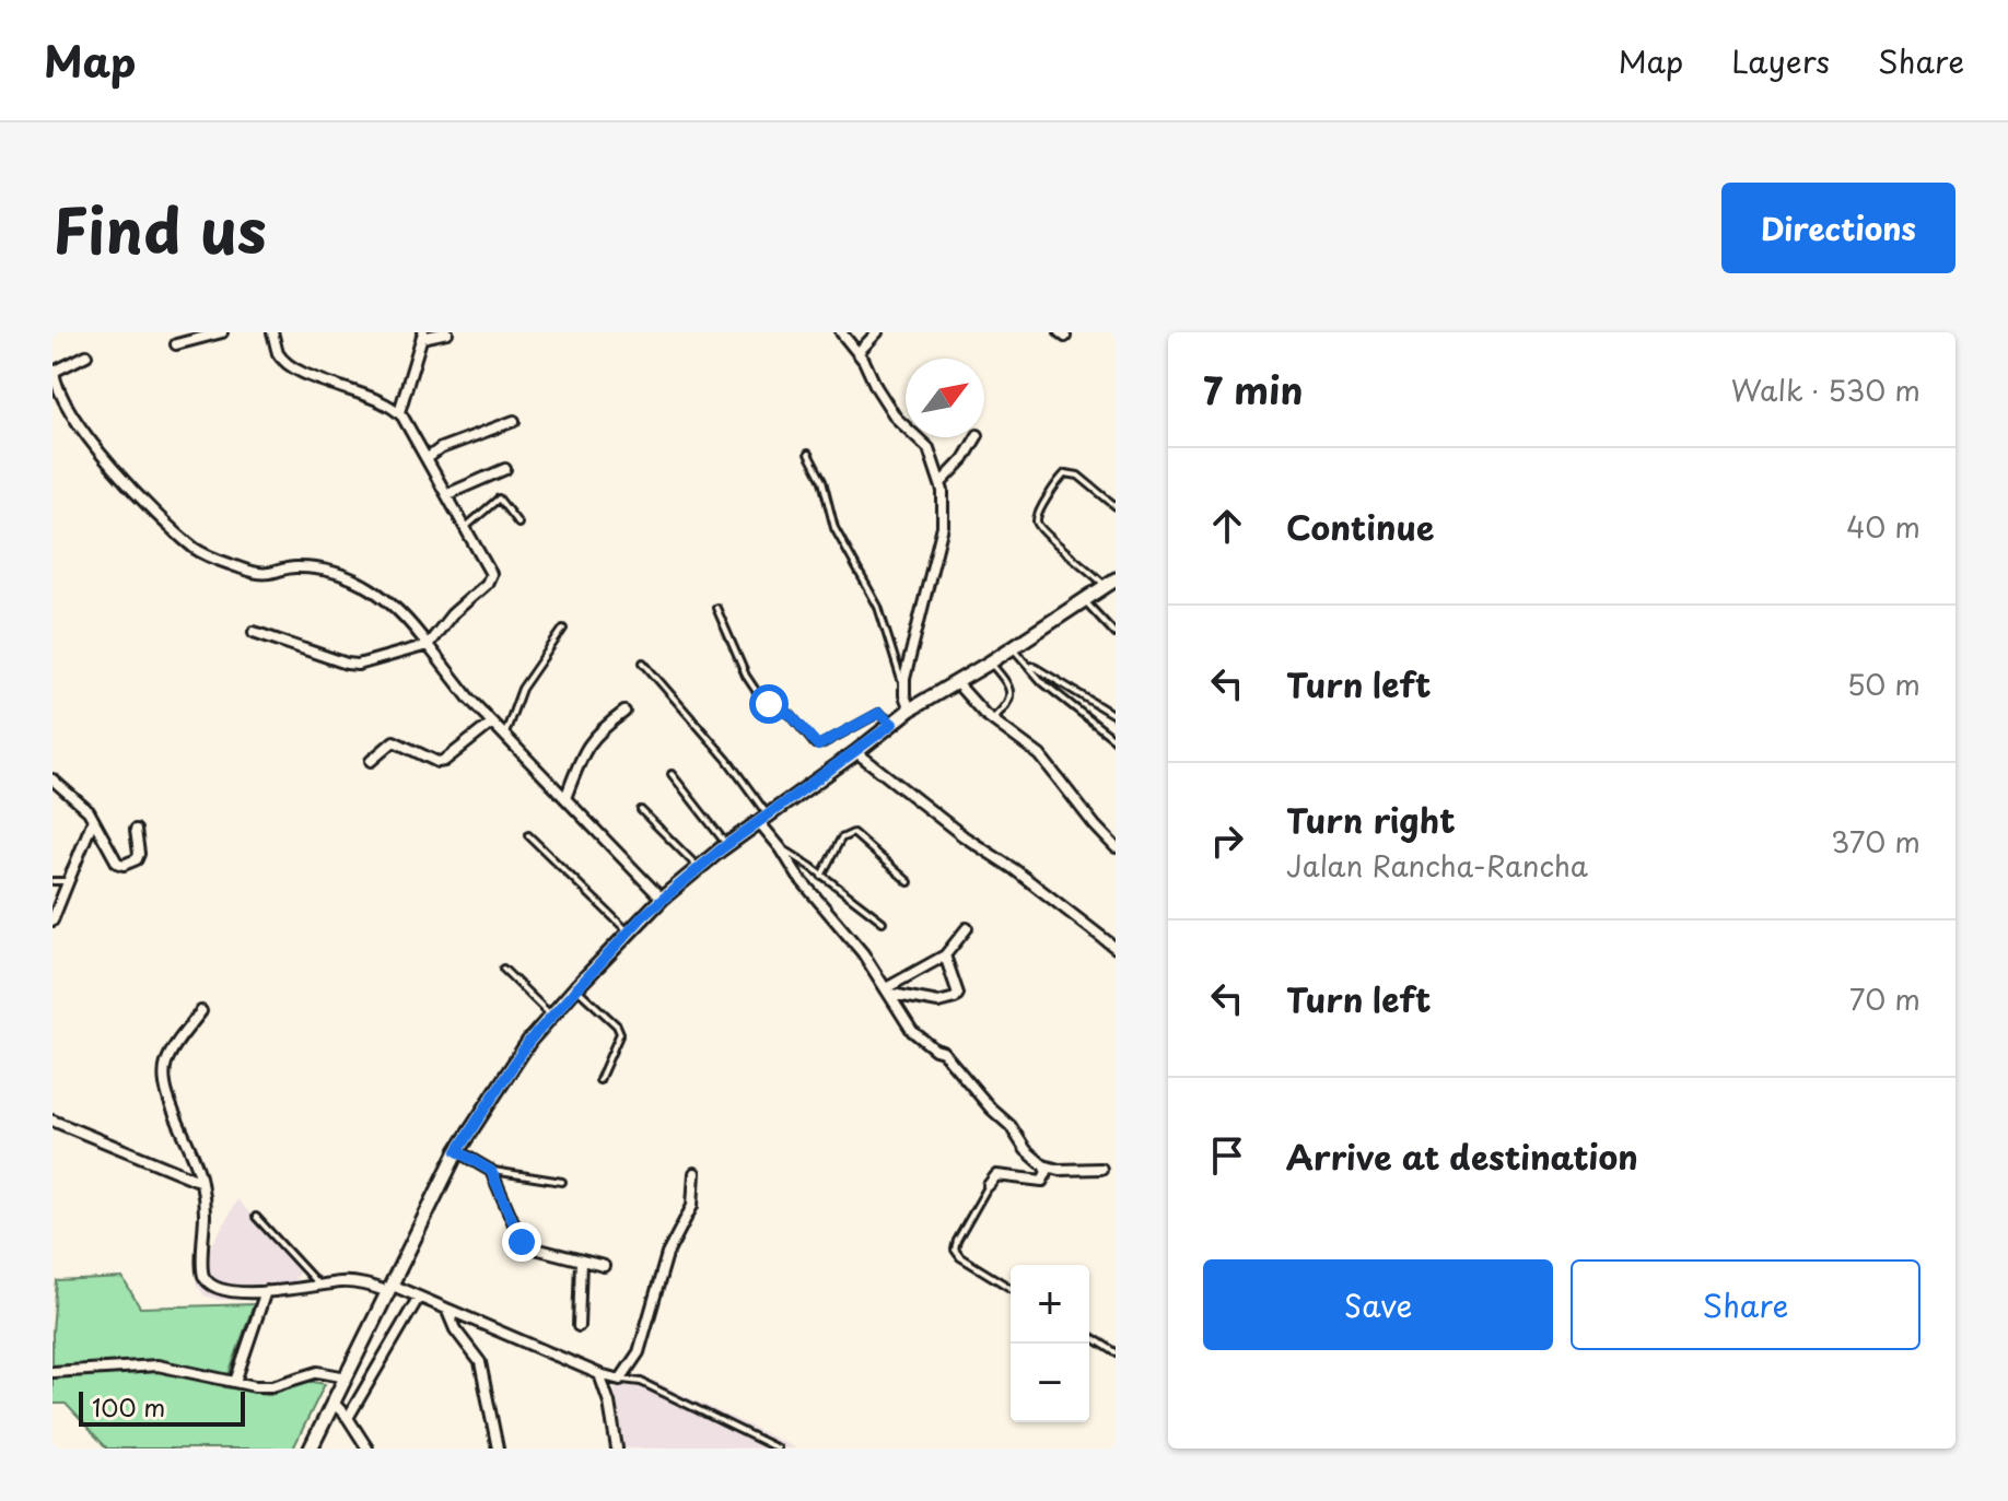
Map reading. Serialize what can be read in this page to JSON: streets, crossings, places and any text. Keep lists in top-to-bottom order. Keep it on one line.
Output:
{"scale_bar":"100 m","north":"top right","page":{"header":"Map","nav":["Map","Layers","Share"],"title":"Find us","buttons":["Directions",["Save","Share"]],"heading":["7 min","Walk · 530 m"],"list":[["Continue","40 m"],["Turn left","50 m"],["Turn right","Jalan Rancha-Rancha","370 m"],["Turn left","70 m"],"Arrive at destination"],"map_buttons":["+","−"],"scale":"100 m"}}
